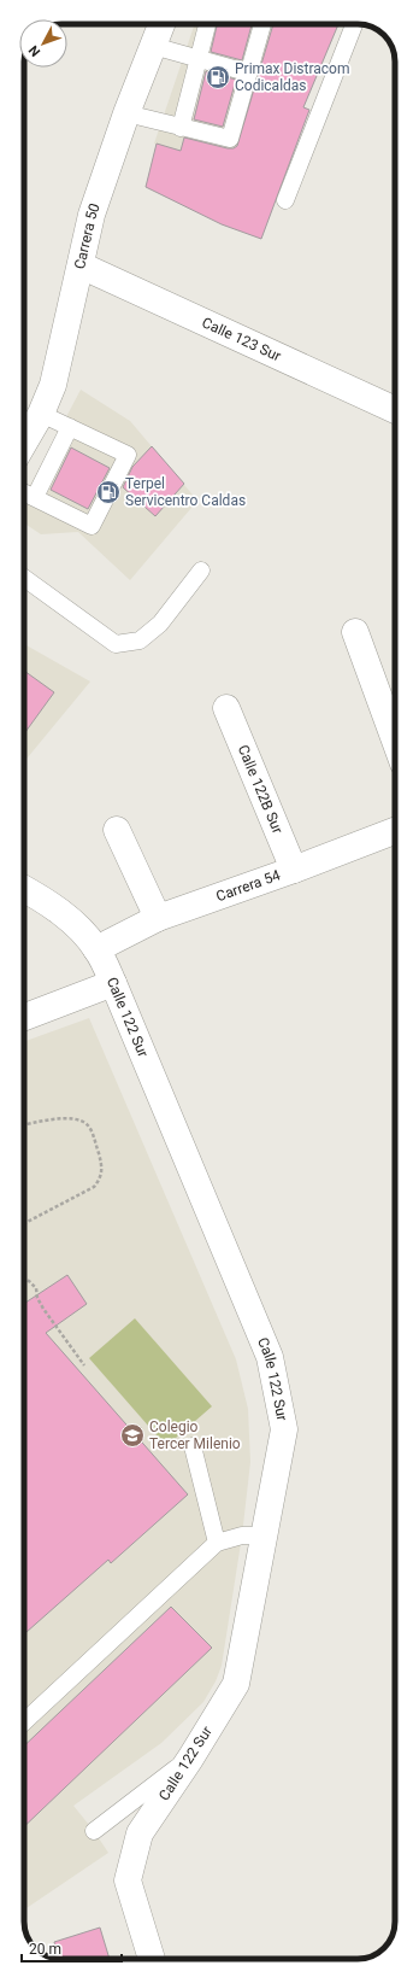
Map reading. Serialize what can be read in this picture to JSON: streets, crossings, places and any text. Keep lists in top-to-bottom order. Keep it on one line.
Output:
{"streets":{"street":["Carrera 50","Calle 123 Sur","Calle 122B Sur","Carrera 54","Calle 122 Sur"]},"crossings":[["Carrera 50","Calle 123 Sur"],["Calle 122B Sur","Carrera 54"],["Carrera 54","Calle 122 Sur"]],"places":{"fuel station":["Primax Distracom Codicaldas","Terpel Servicentro Caldas"],"school or university":["Colegio Tercer Milenio"]},"scale_bar":"20 m","north":"bottom left"}
